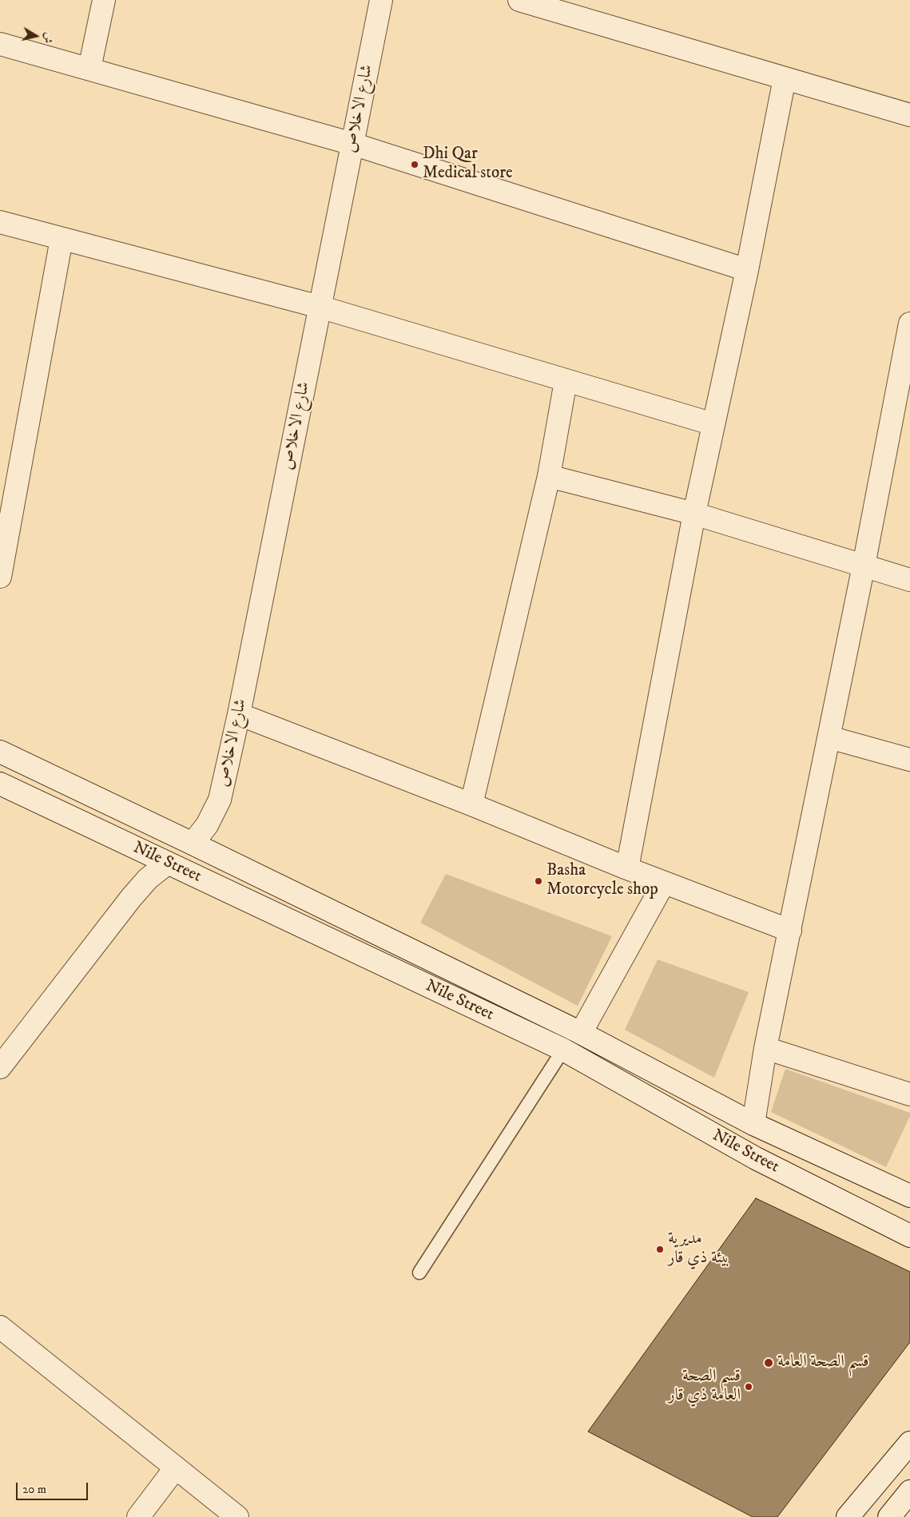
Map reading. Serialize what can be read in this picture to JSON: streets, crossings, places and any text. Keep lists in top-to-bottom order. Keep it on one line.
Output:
{"streets":{"street":["شارع الاخلاص","Nile Street"]},"crossings":[["شارع الاخلاص","Nile Street"]],"places":["Dhi Qar Medical store","Basha Motorcycle shop","مديرية بيئة ذي قار","قسم الصحة العامة","قسم الصحة العامة ذي قار"],"scale_bar":"20 m","north":"right"}
